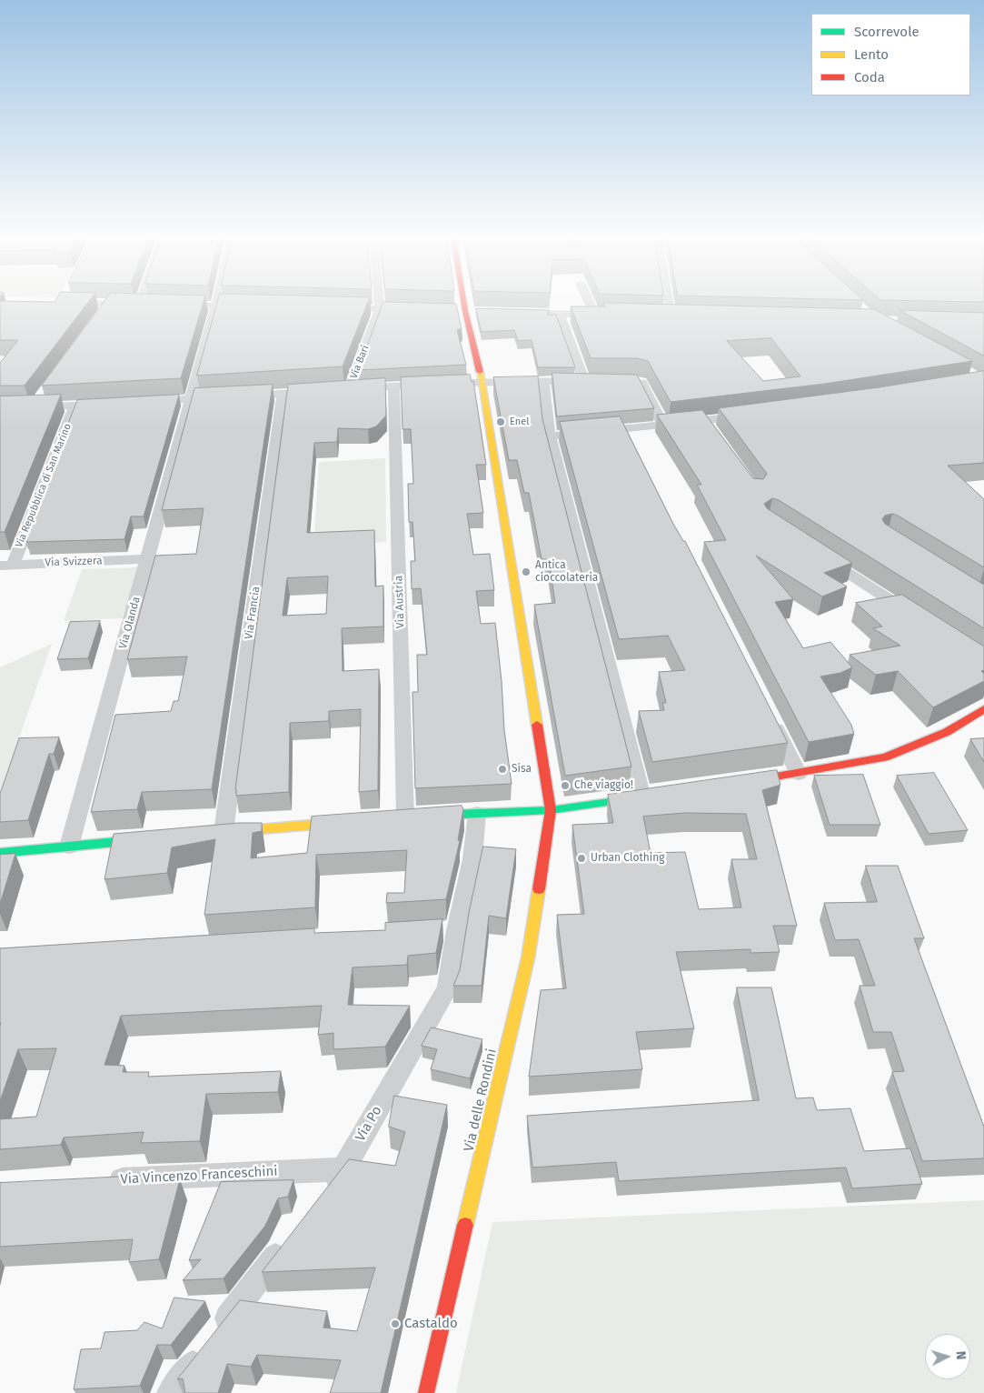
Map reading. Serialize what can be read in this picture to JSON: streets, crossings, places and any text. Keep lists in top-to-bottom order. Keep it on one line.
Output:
{"streets":{"street":["Via Bari","Via Repubblica di San Marino","Via Svizzera","Via Austria","Via Francia","Via Olanda","Via delle Rondini","Via Po","Via Vincenzo Franceschini"]},"crossings":[["Via Bari","Via Austria"],["Via Repubblica di San Marino","Via Svizzera"],["Via Svizzera","Via Olanda"],["Via Po","Via Vincenzo Franceschini"]],"places":["Enel","Antica cioccolateria","Sisa","Che viaggio!","Urban Clothing","Castaldo"],"legend":["Scorrevole","Lento","Coda"],"north":"right"}
